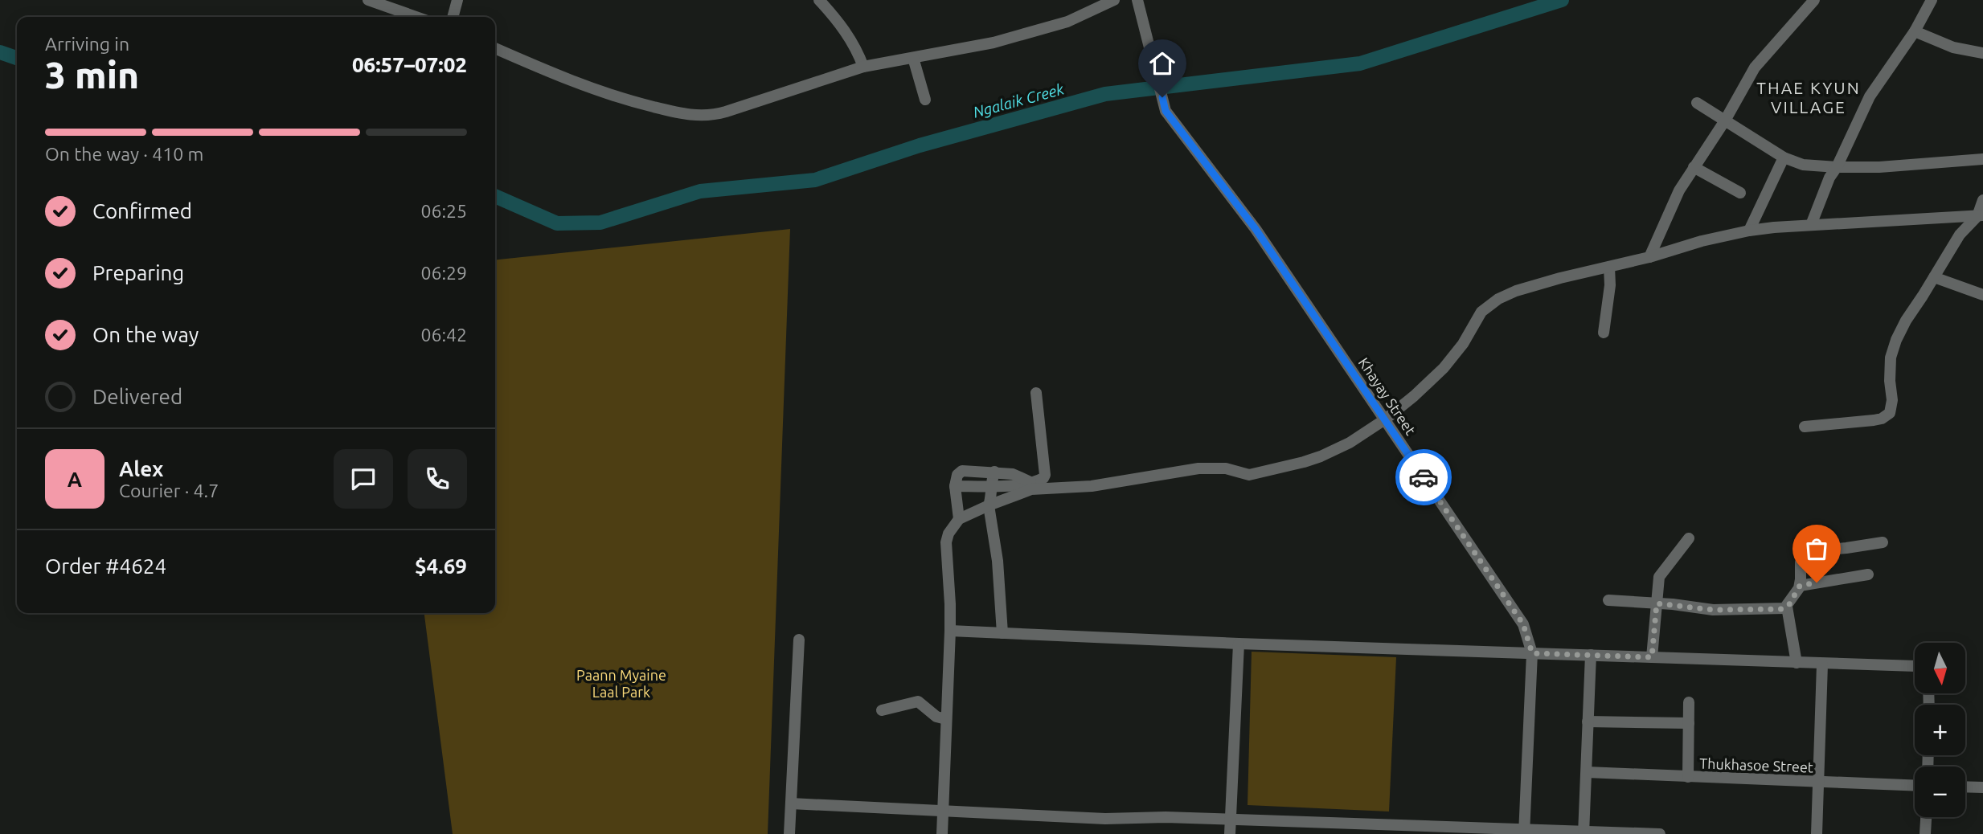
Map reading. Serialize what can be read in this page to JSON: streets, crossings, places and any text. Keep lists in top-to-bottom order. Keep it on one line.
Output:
{"streets":{"street":["Khayay Street","Thukhasoe Street"]},"districts":["THAE KYUN VILLAGE"],"water":["Ngalaik Creek"],"parks":["Paann Myaine Laal Park"],"north":"bottom","page":{"heading":["3 min","Arriving in","06:57–07:02"],"panel":["Alex","Courier · 4.7","Order #4624","$4.69"],"bar":"On the way · 410 m","list":[["Confirmed","06:25"],["Preparing","06:29"],["On the way","06:42"],"Delivered"],"round":"A","map_buttons":["+","−"]}}
